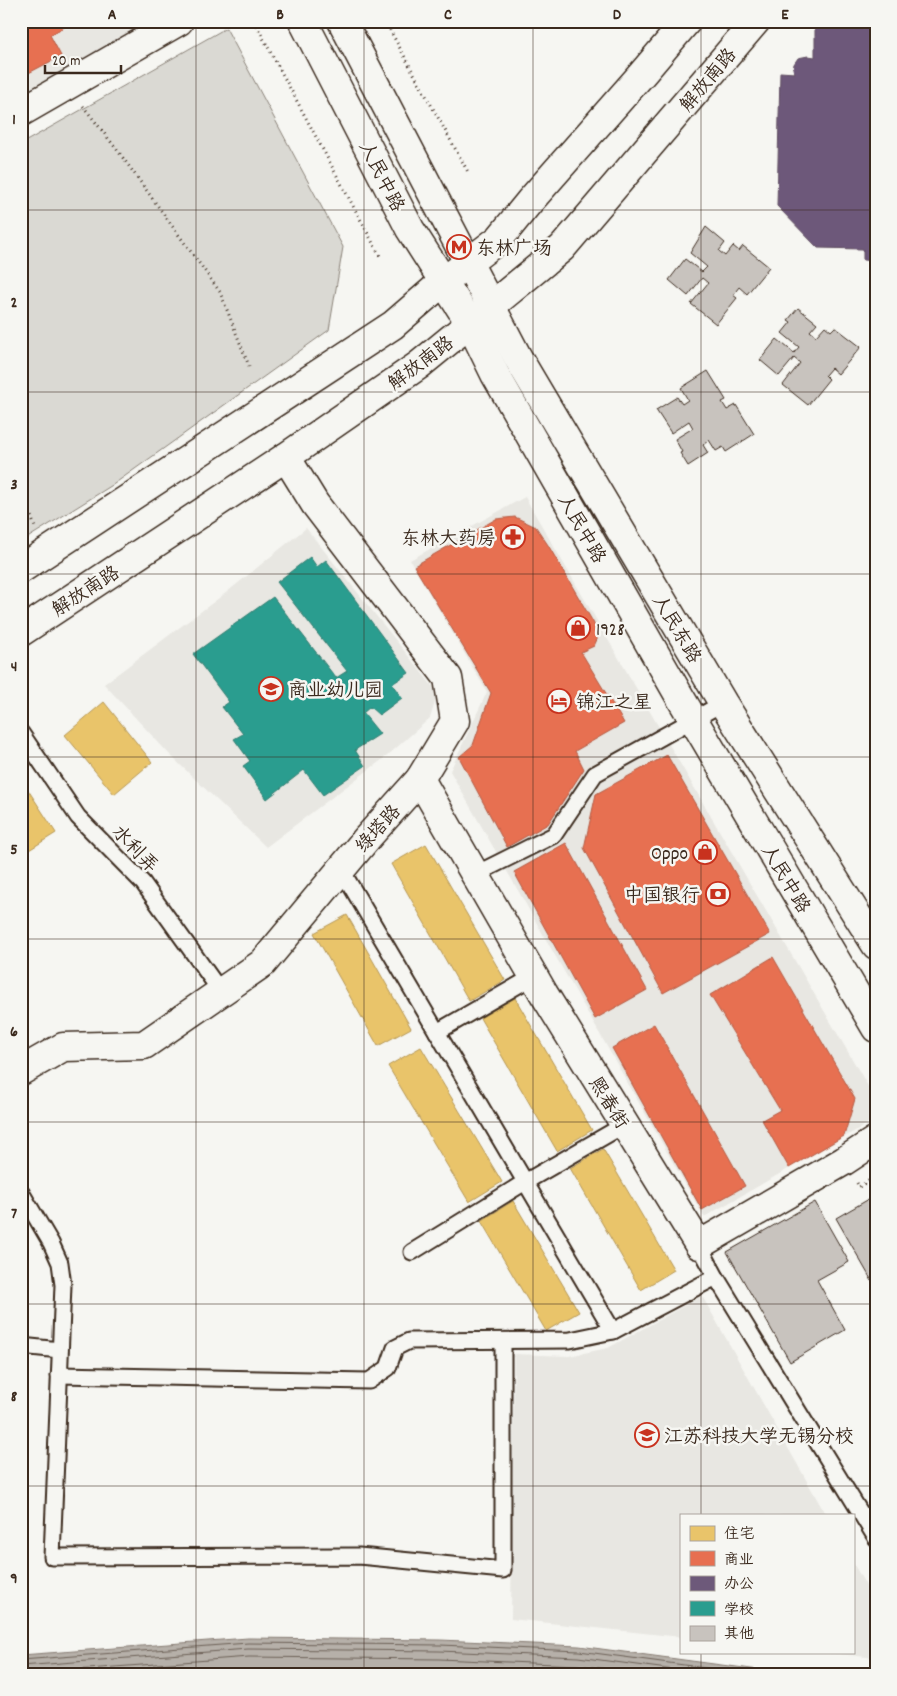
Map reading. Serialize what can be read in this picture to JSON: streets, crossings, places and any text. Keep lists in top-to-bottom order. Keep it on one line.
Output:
{"streets":{"main road":["解放南路","人民中路","人民东路","绿塔路","熙春街"],"lane":["水利弄"]},"crossings":[["解放南路","人民中路"],["解放南路","人民东路"],["解放南路","绿塔路"],["人民中路","人民东路"],["绿塔路","水利弄"],["绿塔路","熙春街"]],"places":{"metro station":["东林广场"],"pharmacy":["东林大药房"],"shop":["1928","Oppo"],"school or university":["商业幼儿园","江苏科技大学无锡分校"],"hotel":["锦江之星"],"bank":["中国银行"]},"legend":["住宅","商业","办公","学校","其他"],"scale_bar":"20 m","grid":{"columns":["A","B","C","D","E"],"rows":["1","2","3","4","5","6","7","8","9"]}}
